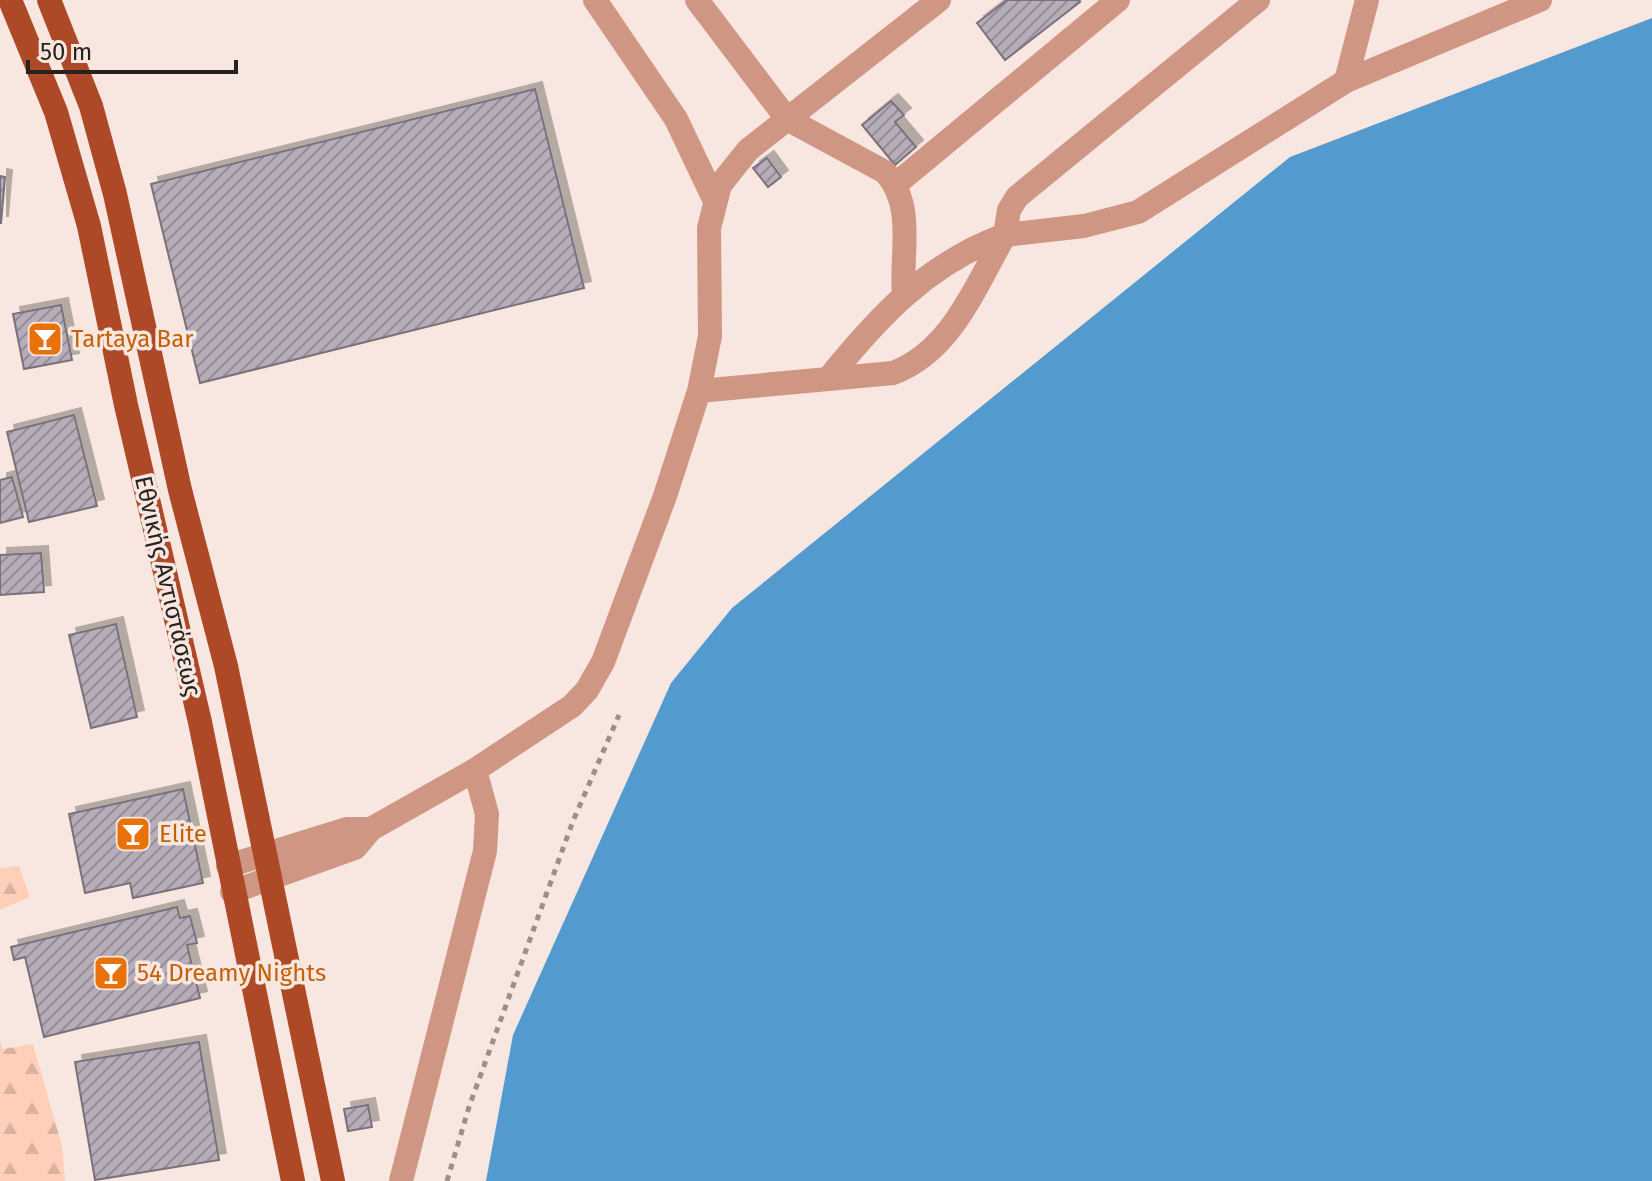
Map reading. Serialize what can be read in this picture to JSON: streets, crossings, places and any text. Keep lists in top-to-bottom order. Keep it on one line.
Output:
{"streets":{"main road":["Εθνικής Αντιστάσεως"]},"places":{"bar":["Tartaya Bar","Elite","54 Dreamy Nights"]},"scale_bar":"50 m"}
